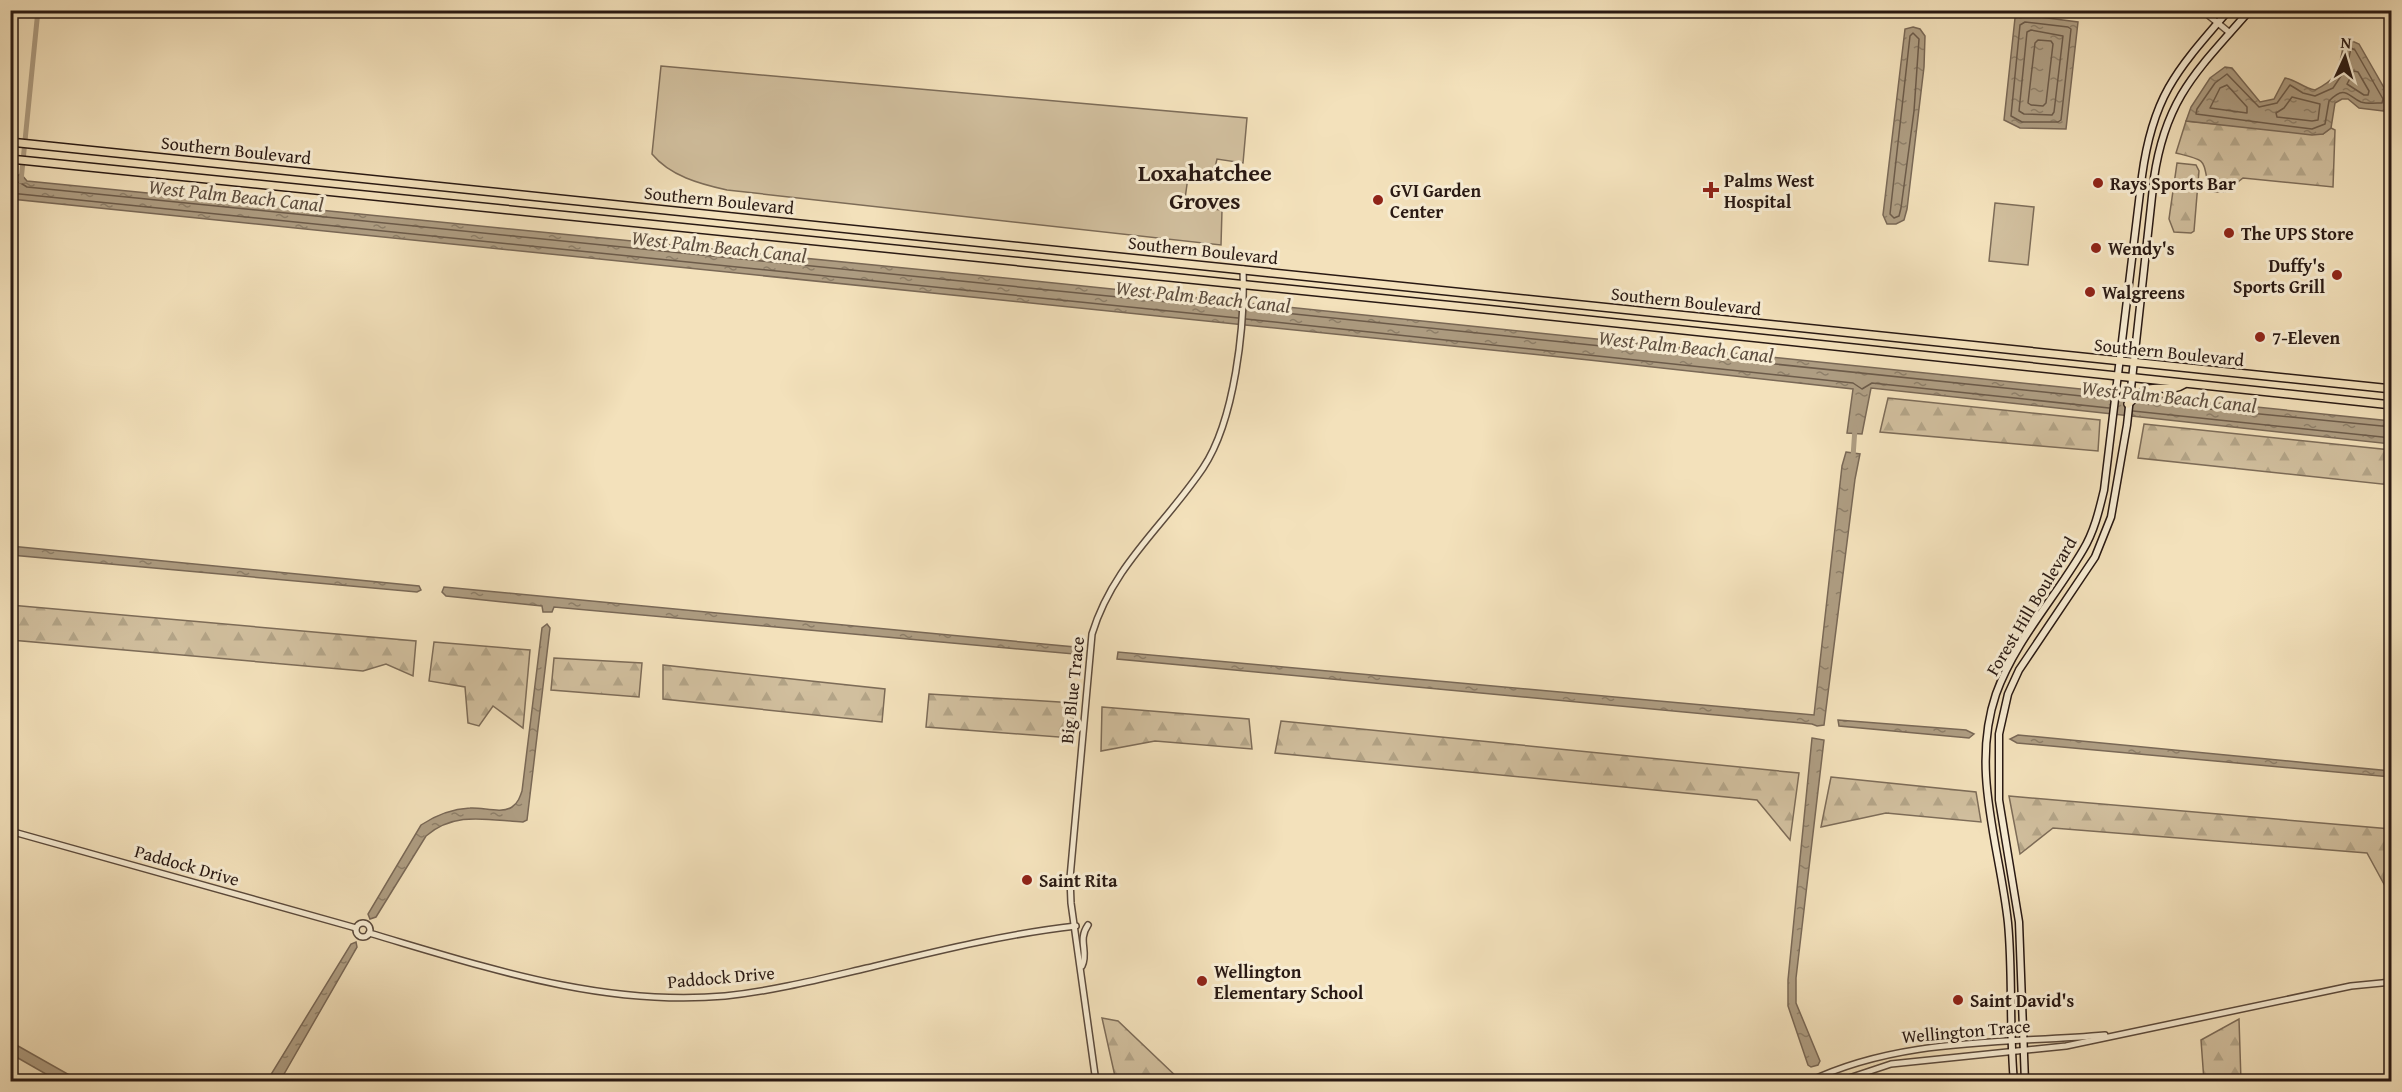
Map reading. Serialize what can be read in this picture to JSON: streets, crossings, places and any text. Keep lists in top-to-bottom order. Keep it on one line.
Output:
{"streets":{"highway":["Southern Boulevard"],"main road":["Forest Hill Boulevard"],"street":["Big Blue Trace","Paddock Drive","Wellington Trace"]},"crossings":[["Southern Boulevard","Forest Hill Boulevard"],["Southern Boulevard","Big Blue Trace"],["Forest Hill Boulevard","Wellington Trace"],["Big Blue Trace","Paddock Drive"]],"districts":["Loxahatchee Groves"],"water":["West Palm Beach Canal"],"places":{"other":["Rays Sports Bar","GVI Garden Center","The UPS Store","Wendy's","Duffy's Sports Grill","Walgreens","7-Eleven","Saint Rita","Wellington Elementary School","Saint David's"],"health":["Palms West Hospital"]},"north":"top"}
